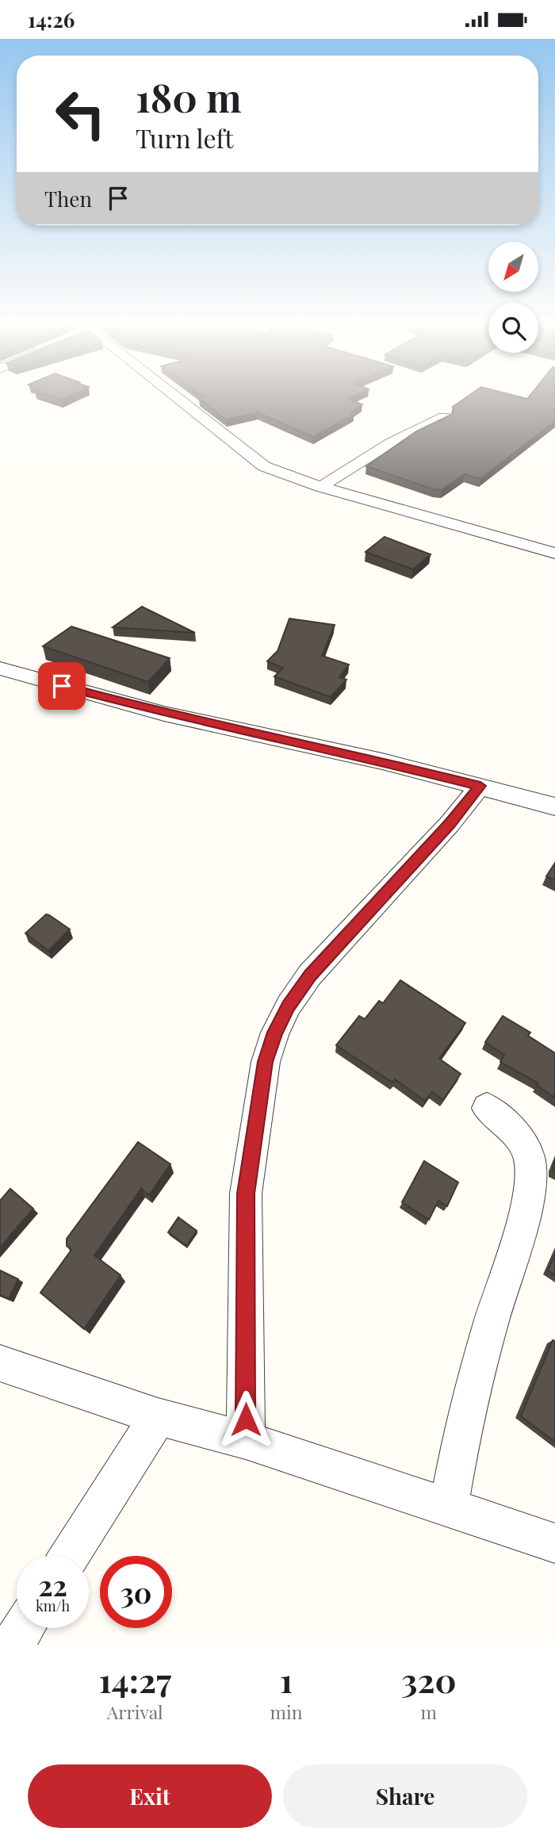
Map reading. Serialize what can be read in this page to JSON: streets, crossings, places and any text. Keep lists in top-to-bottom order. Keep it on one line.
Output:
{"north":"bottom left","page":{"status":"14:26","turn":["180 m","Turn left"],"then":"Then","speed":"22 km/h","limit":"30","eta":["14:27","Arrival","1","min","320","m"],"buttons":["Exit","Share"]}}
